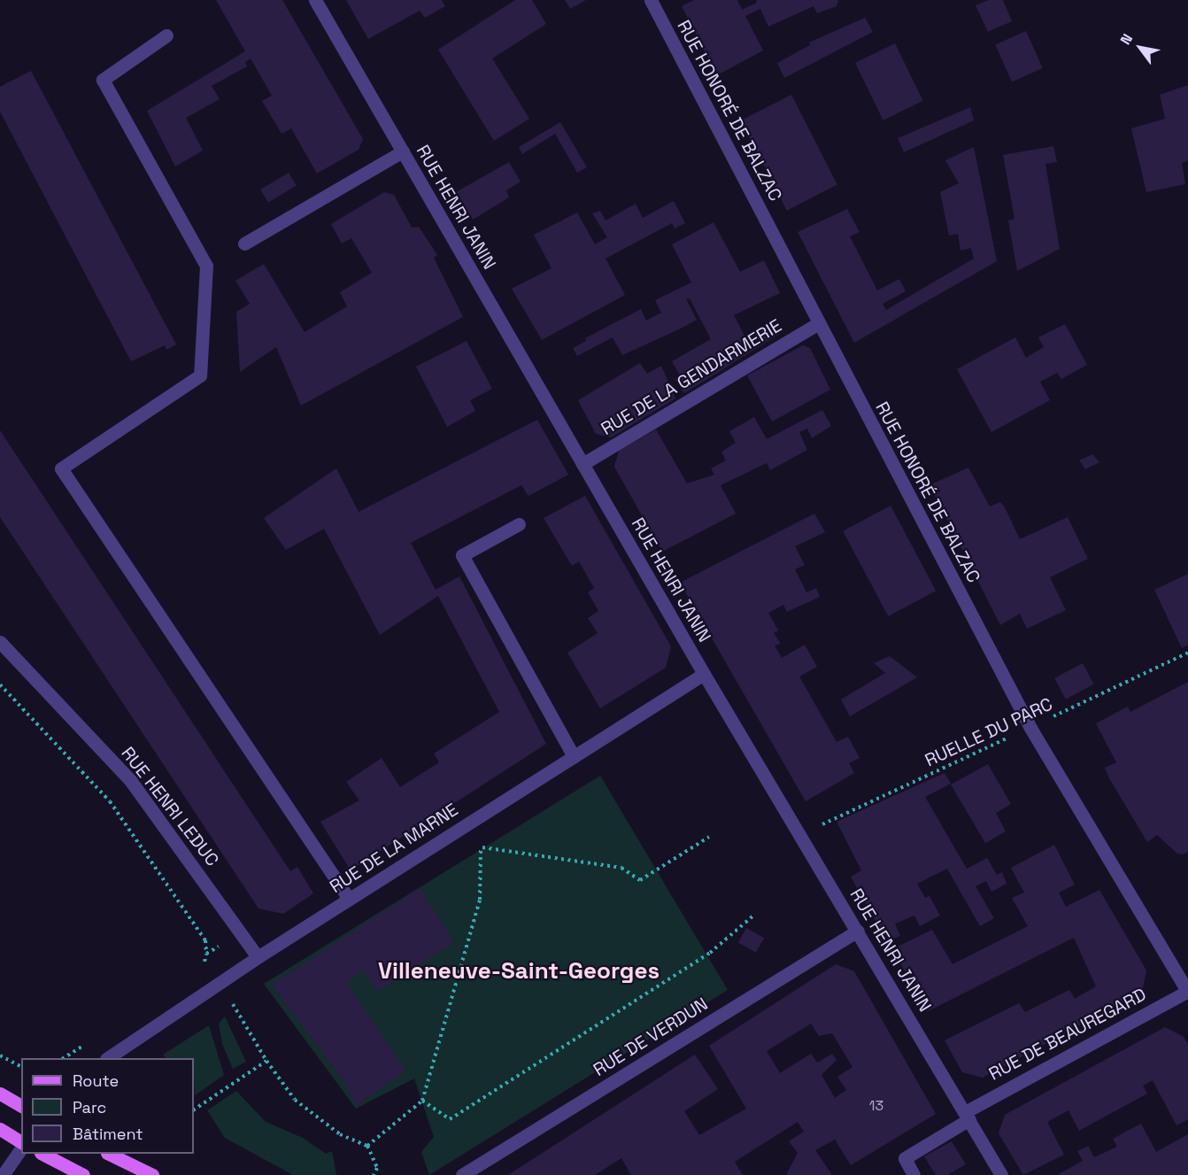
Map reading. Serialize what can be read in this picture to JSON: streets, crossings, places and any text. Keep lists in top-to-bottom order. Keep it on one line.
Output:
{"streets":{"street":["RUE HONORÉ DE BALZAC","RUE HENRI JANIN","RUE DE LA GENDARMERIE","RUE HENRI LEDUC","RUE DE LA MARNE","RUE DE BEAUREGARD","RUE DE VERDUN"],"path":["RUELLE DU PARC"]},"crossings":[["RUE HONORÉ DE BALZAC","RUE DE LA GENDARMERIE"],["RUE HONORÉ DE BALZAC","RUELLE DU PARC"],["RUE HONORÉ DE BALZAC","RUE DE BEAUREGARD"],["RUE HENRI JANIN","RUE DE LA GENDARMERIE"],["RUE HENRI JANIN","RUELLE DU PARC"],["RUE HENRI JANIN","RUE DE LA MARNE"],["RUE HENRI JANIN","RUE DE BEAUREGARD"],["RUE HENRI JANIN","RUE DE VERDUN"],["RUE HENRI LEDUC","RUE DE LA MARNE"]],"districts":["Villeneuve-Saint-Georges"],"house_numbers":["13"],"legend":["Route","Parc","Bâtiment"],"north":"top left"}
